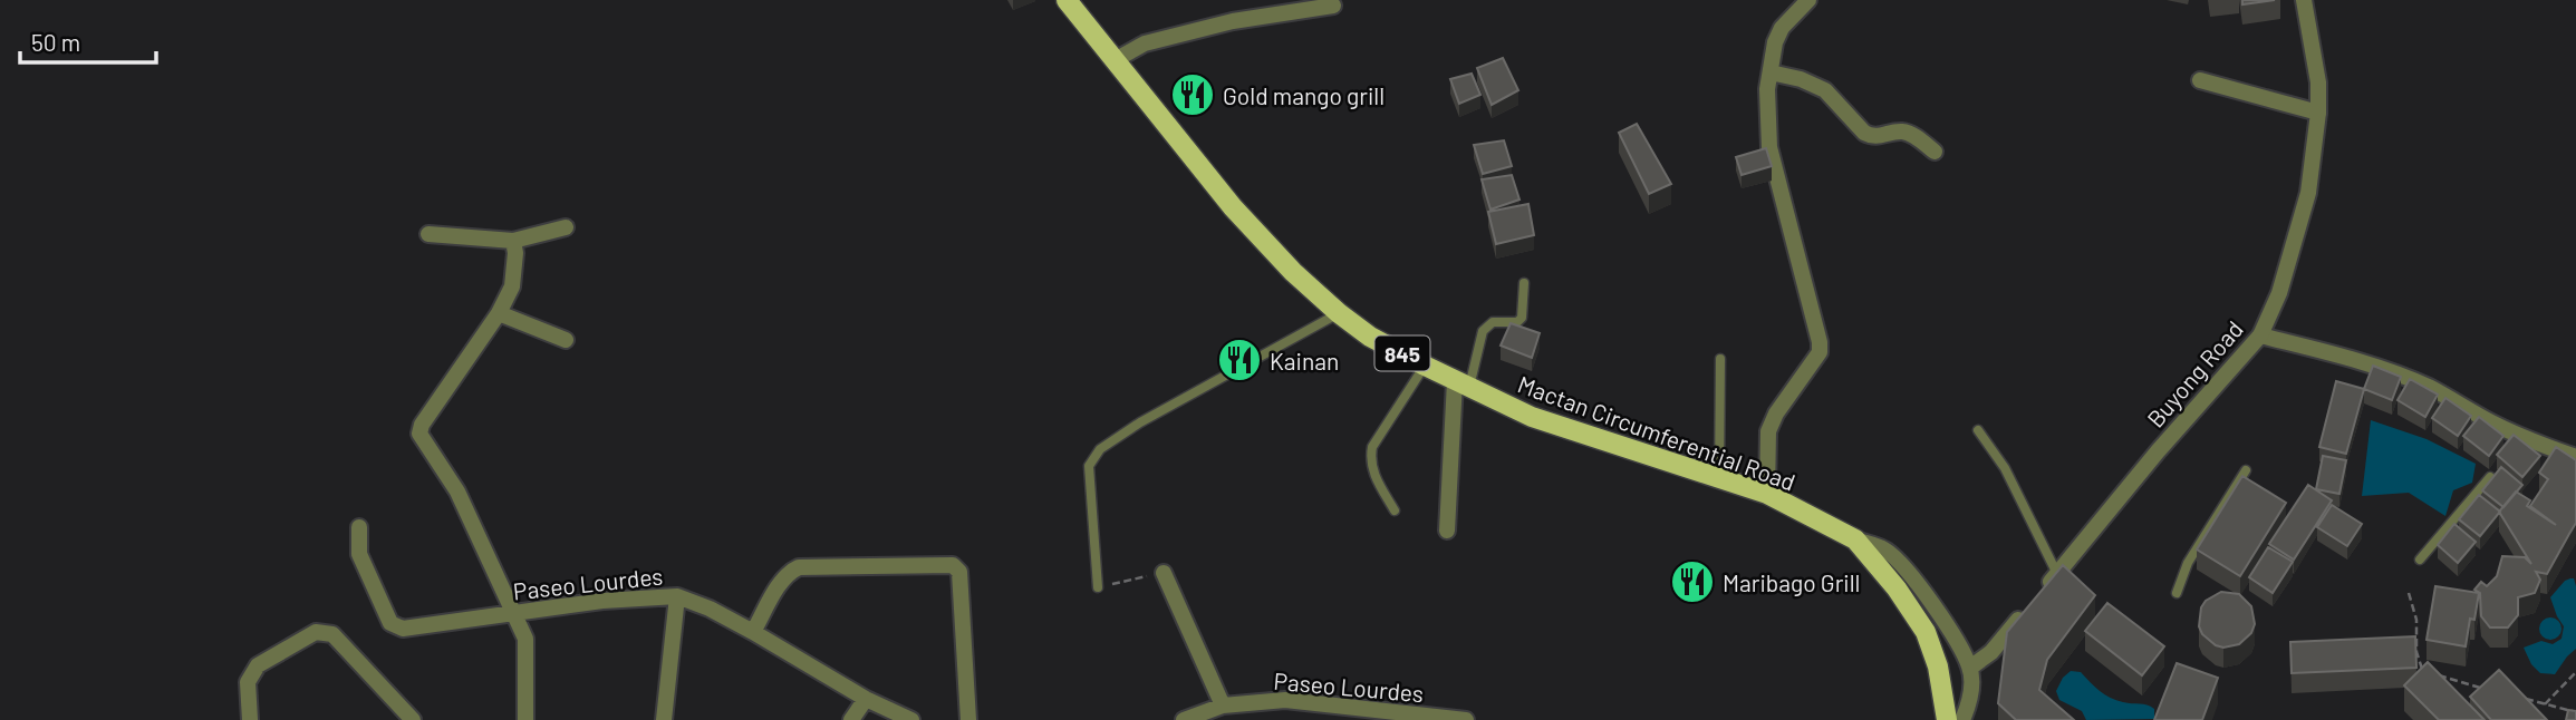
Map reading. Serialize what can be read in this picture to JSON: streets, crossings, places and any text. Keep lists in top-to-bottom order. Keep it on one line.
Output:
{"streets":{"main road":["845","Mactan Circumferential Road"],"street":["Buyong Road","Paseo Lourdes"]},"places":{"restaurant":["Gold mango grill","Kainan","Maribago Grill"]},"scale_bar":"50 m"}
